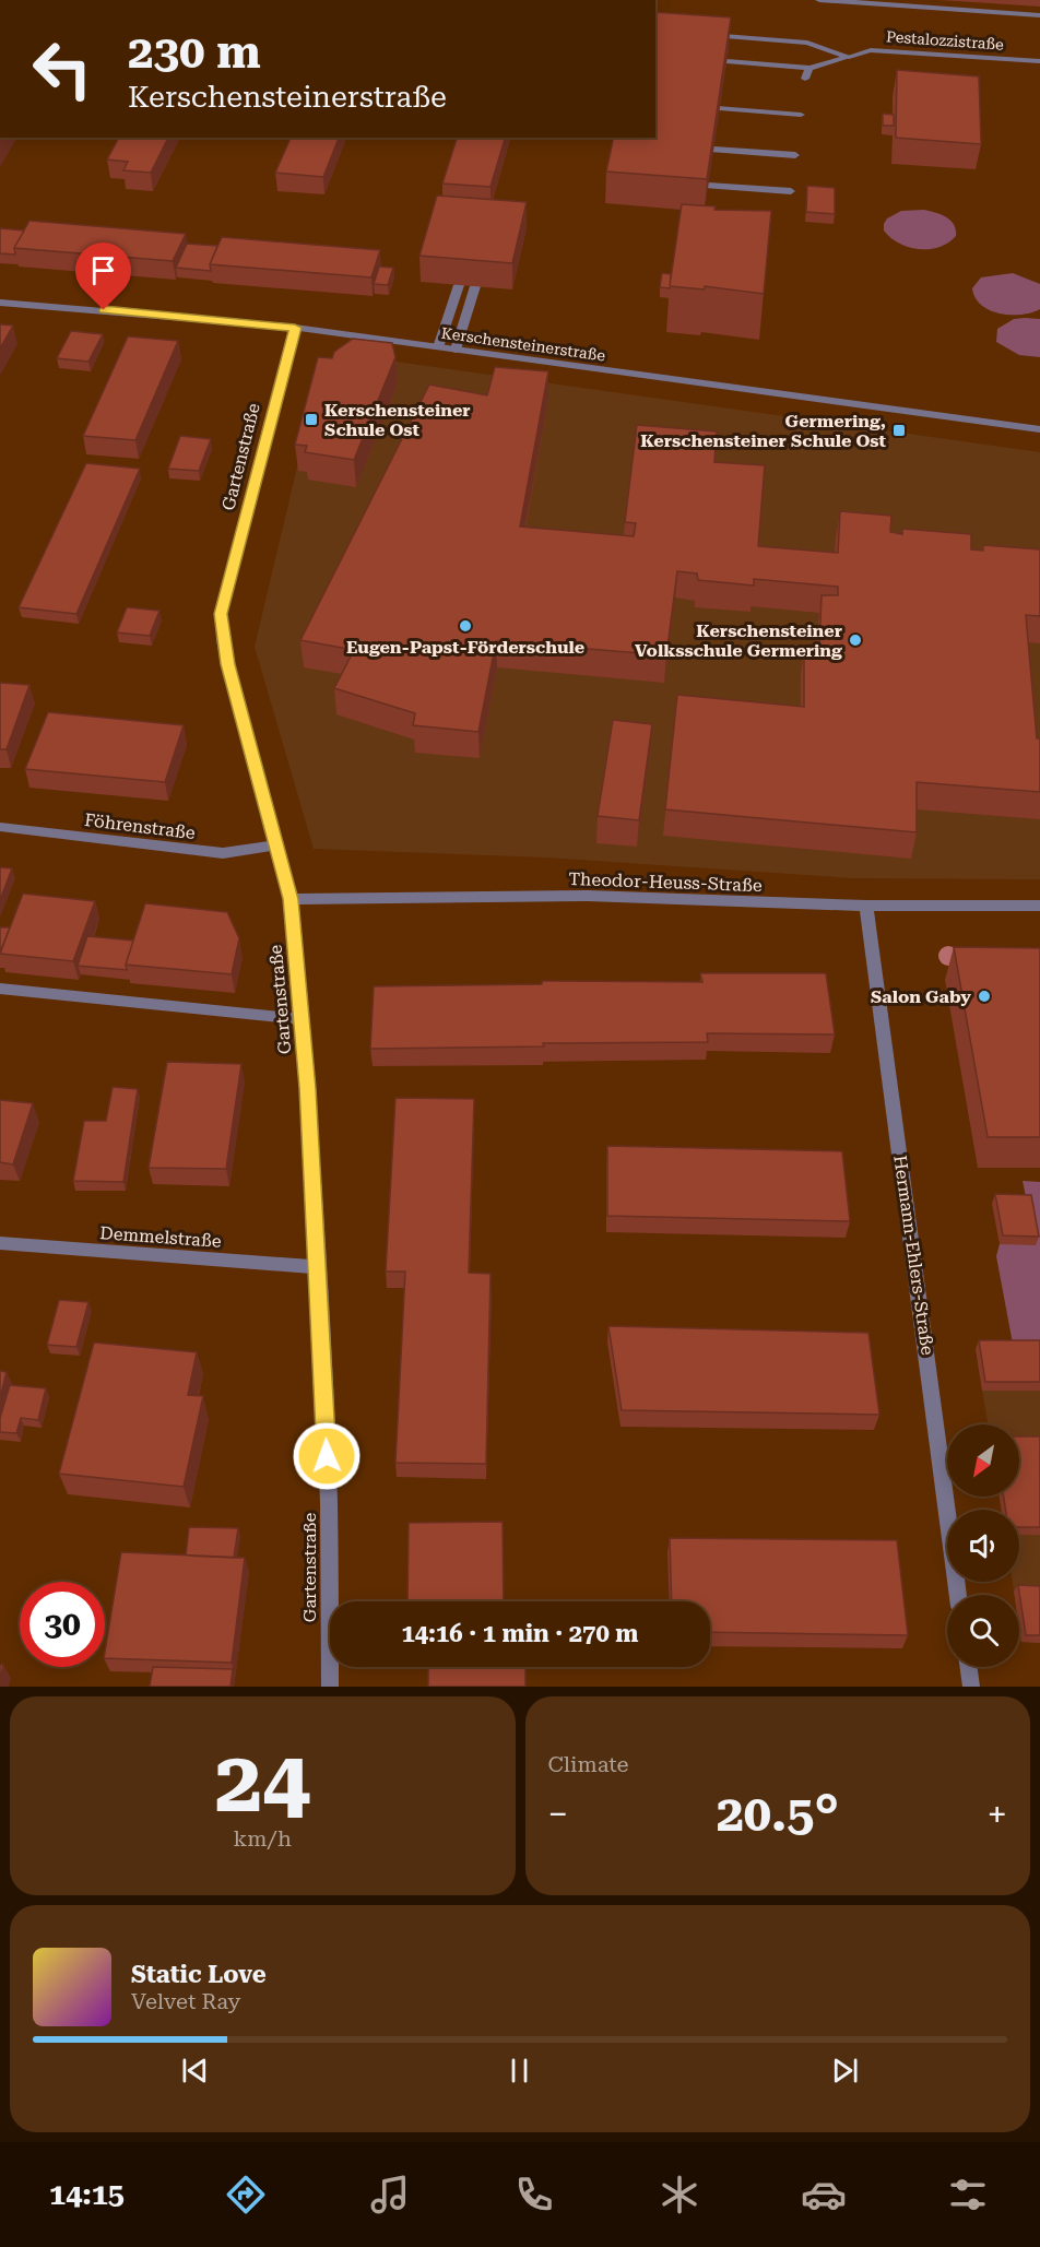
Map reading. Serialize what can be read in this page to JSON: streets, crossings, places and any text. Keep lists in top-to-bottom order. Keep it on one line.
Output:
{"streets":{"street":["Pestalozzistraße","Kerschensteinerstraße","Gartenstraße","Föhrenstraße","Theodor-Heuss-Straße","Demmelstraße","Hermann-Ehlers-Straße"]},"crossings":[["Kerschensteinerstraße","Gartenstraße"],["Gartenstraße","Föhrenstraße"],["Gartenstraße","Theodor-Heuss-Straße"],["Gartenstraße","Demmelstraße"],["Theodor-Heuss-Straße","Hermann-Ehlers-Straße"]],"places":{"transit":["Kerschensteiner Schule Ost","Germering, Kerschensteiner Schule Ost"],"other":["Eugen-Papst-Förderschule","Kerschensteiner Volksschule Germering","Salon Gaby"]},"north":"bottom left","page":{"turn":["230 m","Kerschensteinerstraße"],"limit":"30","trip":"14:16 · 1 min · 270 m","tile":[["24","km/h"],"Climate"],"heat":["−","20.5°","+"],"song":["Static Love","Velvet Ray"],"tabs":"14:15"}}
